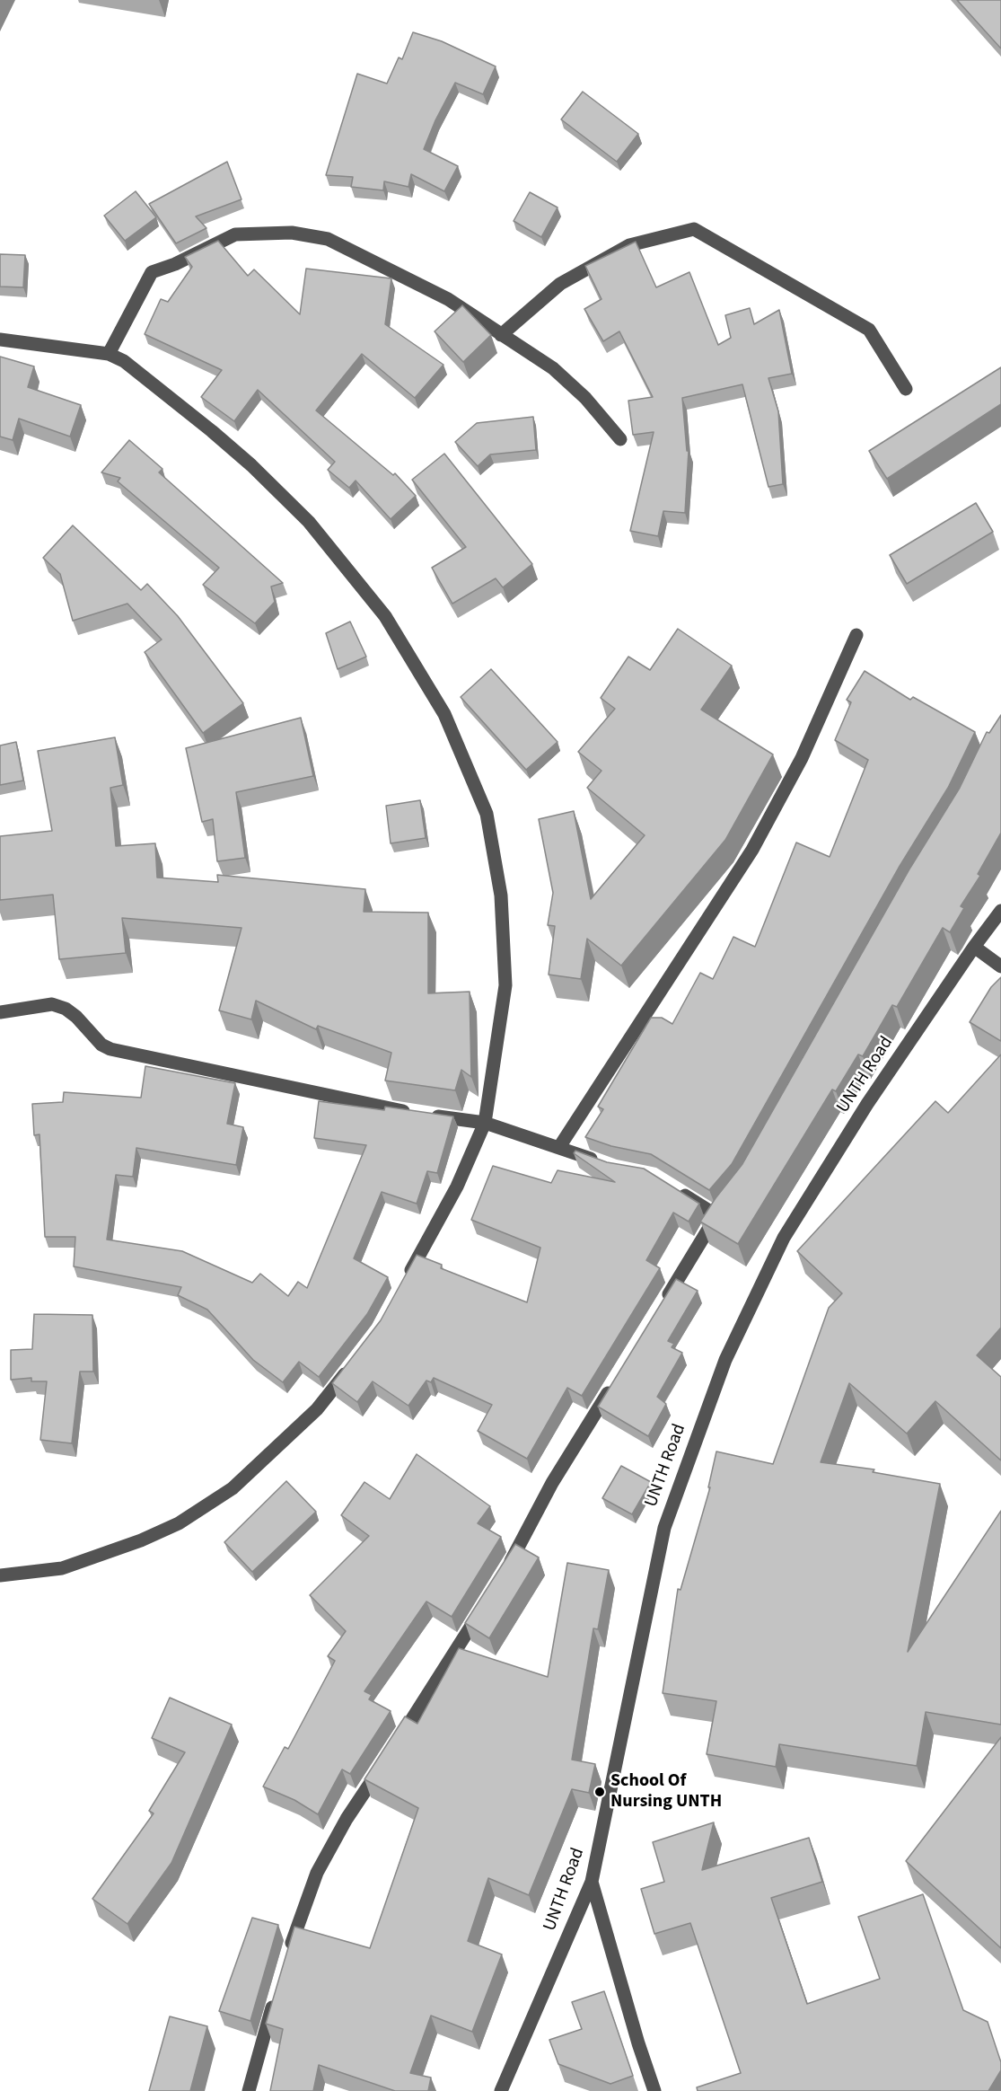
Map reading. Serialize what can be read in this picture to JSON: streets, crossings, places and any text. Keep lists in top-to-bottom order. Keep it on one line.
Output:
{"streets":{"street":["UNTH Road"]},"places":["School Of Nursing UNTH"]}
